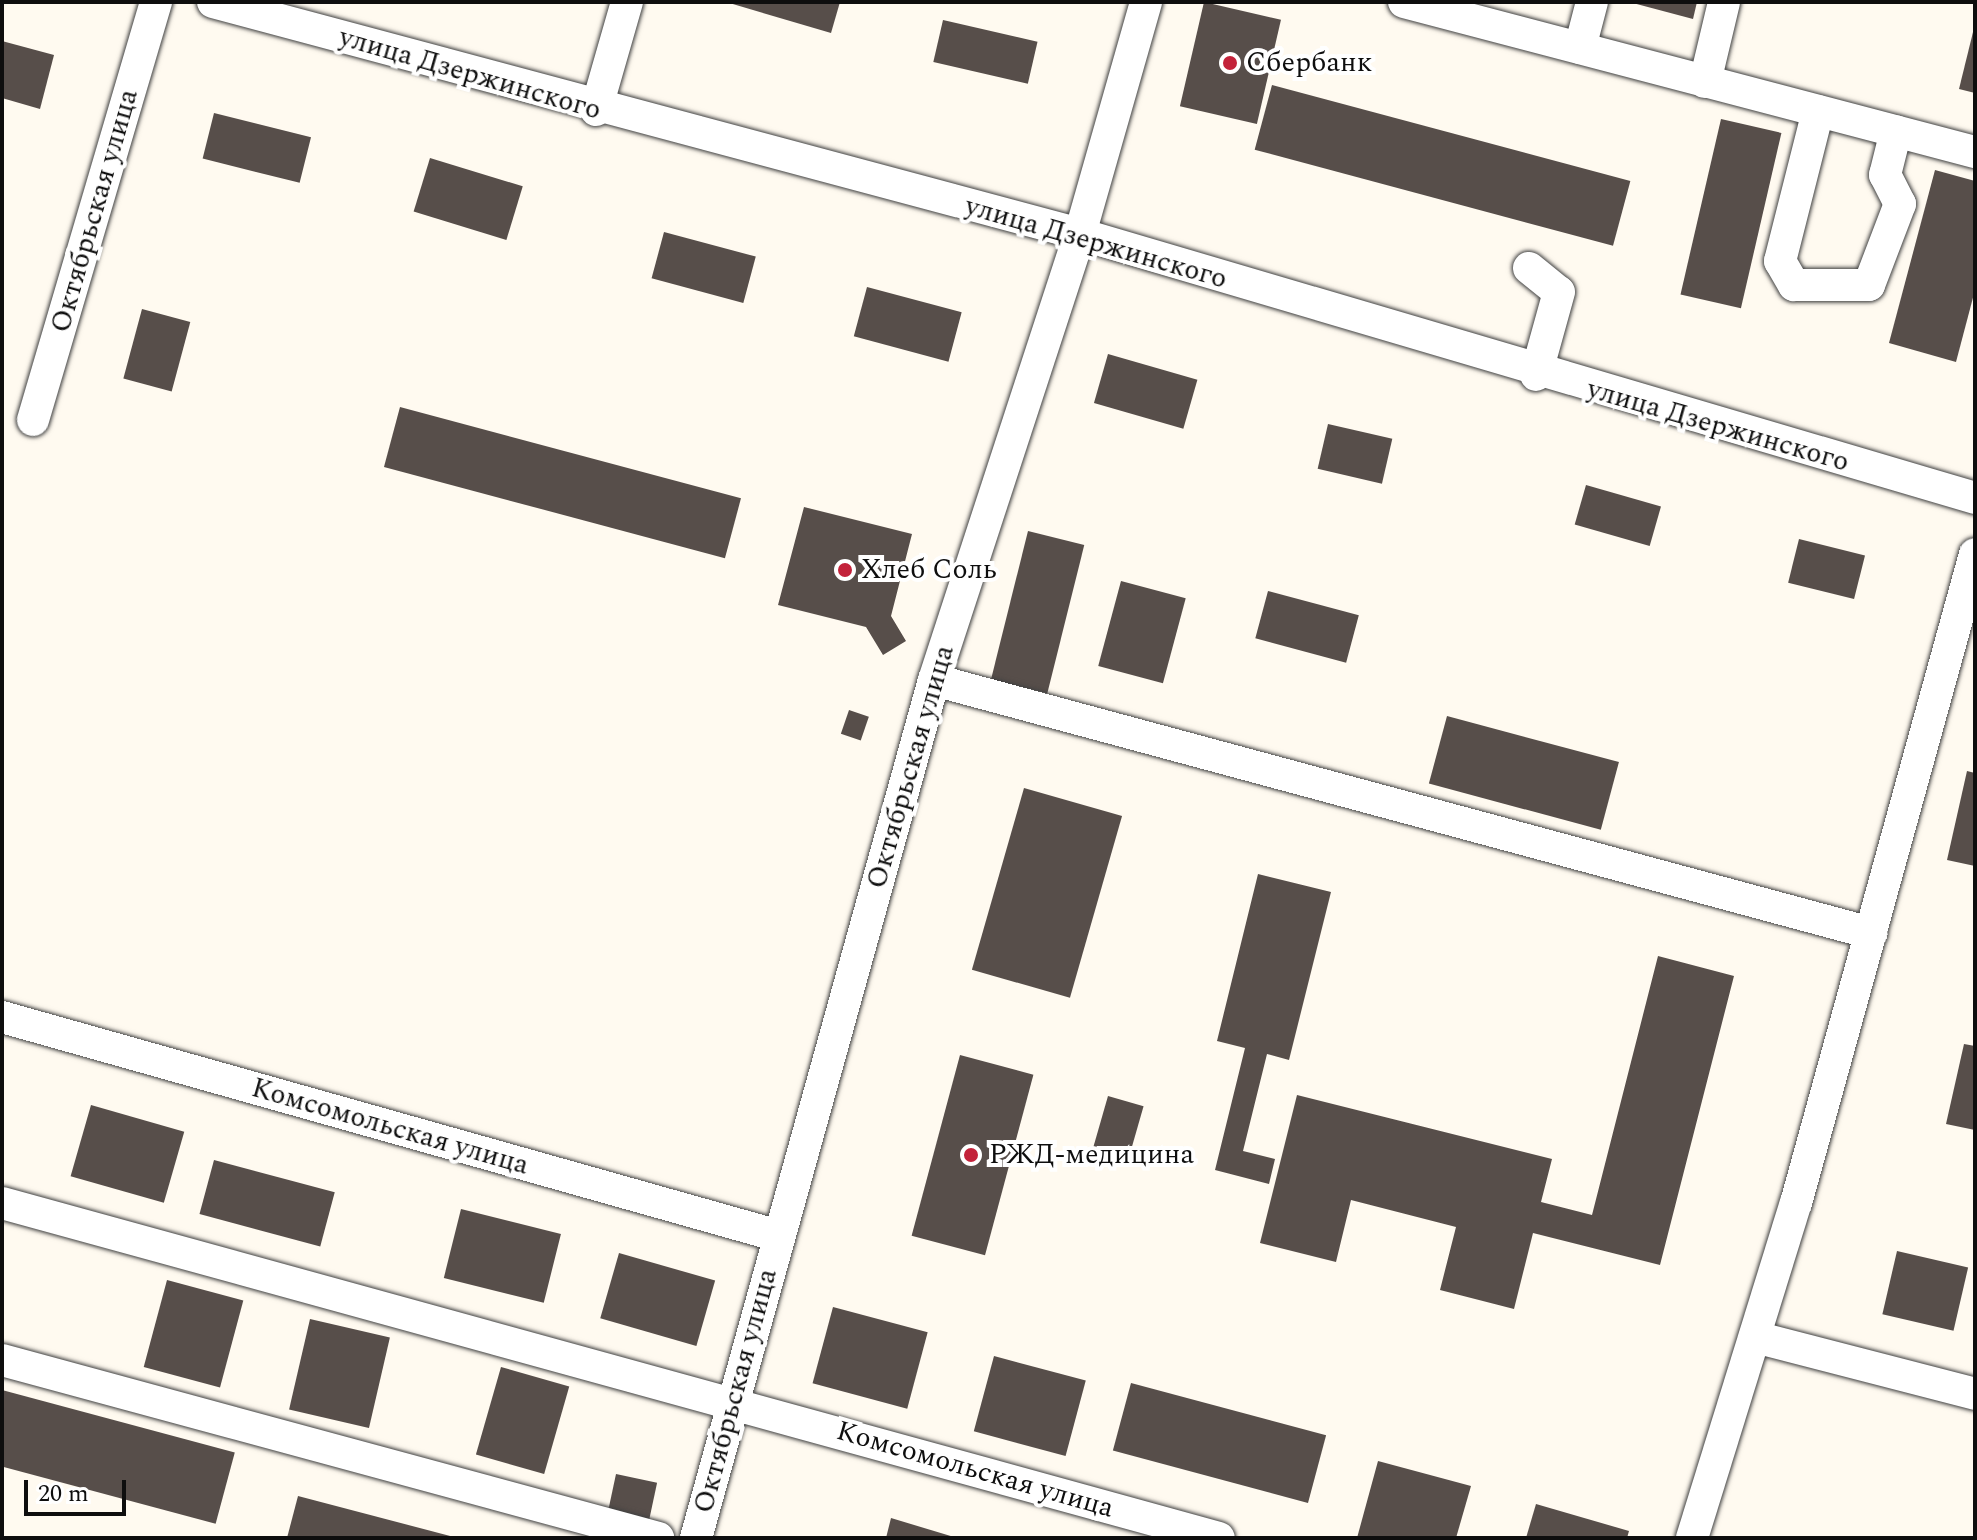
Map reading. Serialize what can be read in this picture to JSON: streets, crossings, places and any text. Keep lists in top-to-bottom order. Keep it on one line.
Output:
{"streets":{"street":["улица Дзержинского","Октябрьская улица","Комсомольская улица"]},"crossings":[["улица Дзержинского","Октябрьская улица"],["Октябрьская улица","Комсомольская улица"]],"places":["Сбербанк","Хлеб Соль","РЖД-медицина"],"scale_bar":"20 m"}
